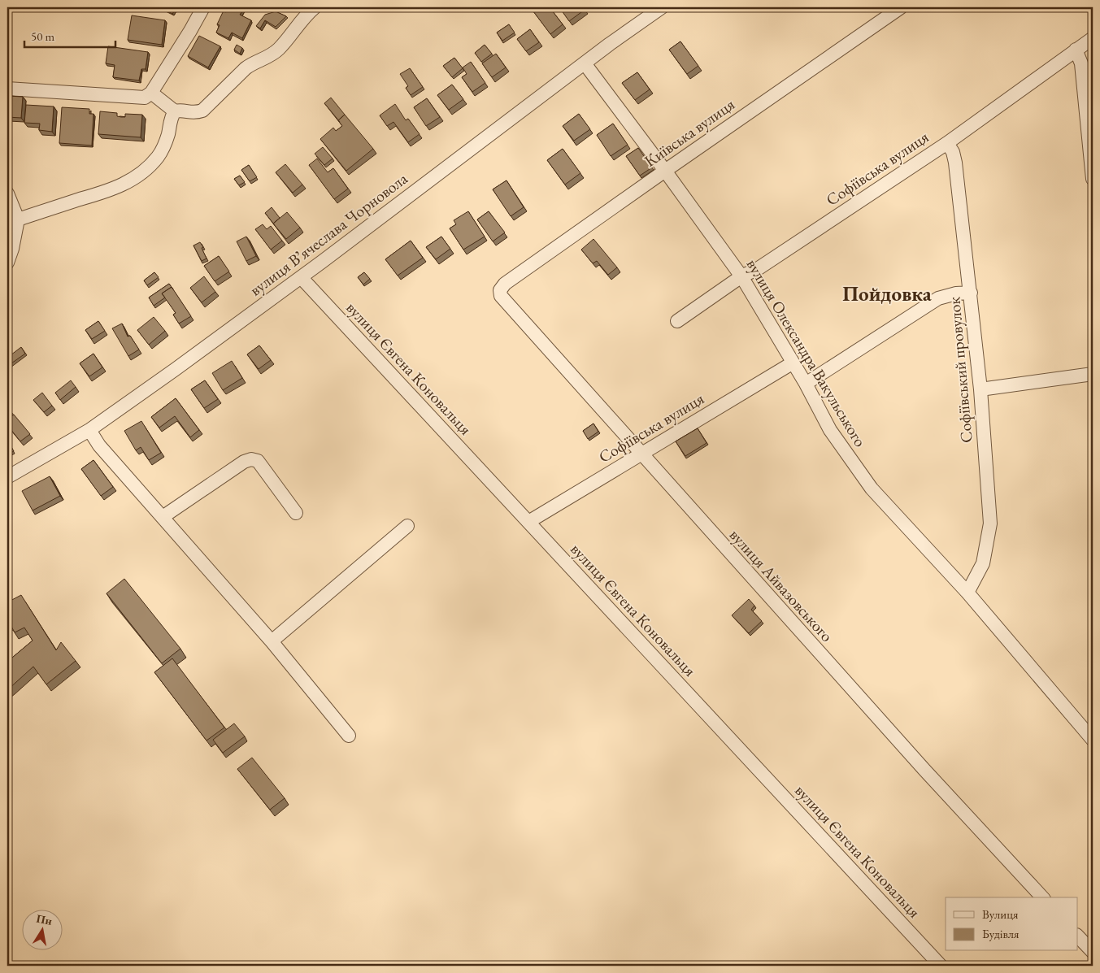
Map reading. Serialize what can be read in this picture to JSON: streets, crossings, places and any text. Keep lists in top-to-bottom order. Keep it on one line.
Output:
{"streets":{"street":["Київська вулиця","Софіївська вулиця","вулиця Вʼячеслава Чорновола","вулиця Олександра Вакульського","вулиця Євгена Коновальця","Софіївський провулок","вулиця Айвазовського"]},"crossings":[["Київська вулиця","вулиця Олександра Вакульського"],["Київська вулиця","вулиця Айвазовського"],["Софіївська вулиця","вулиця Олександра Вакульського"],["Софіївська вулиця","вулиця Євгена Коновальця"],["Софіївська вулиця","Софіївський провулок"],["Софіївська вулиця","вулиця Айвазовського"],["вулиця Вʼячеслава Чорновола","вулиця Олександра Вакульського"],["вулиця Вʼячеслава Чорновола","вулиця Євгена Коновальця"],["вулиця Олександра Вакульського","Софіївський провулок"]],"districts":["Пойдовка"],"legend":["Вулиця","Будівля"],"scale_bar":"50 m","north":"top"}
